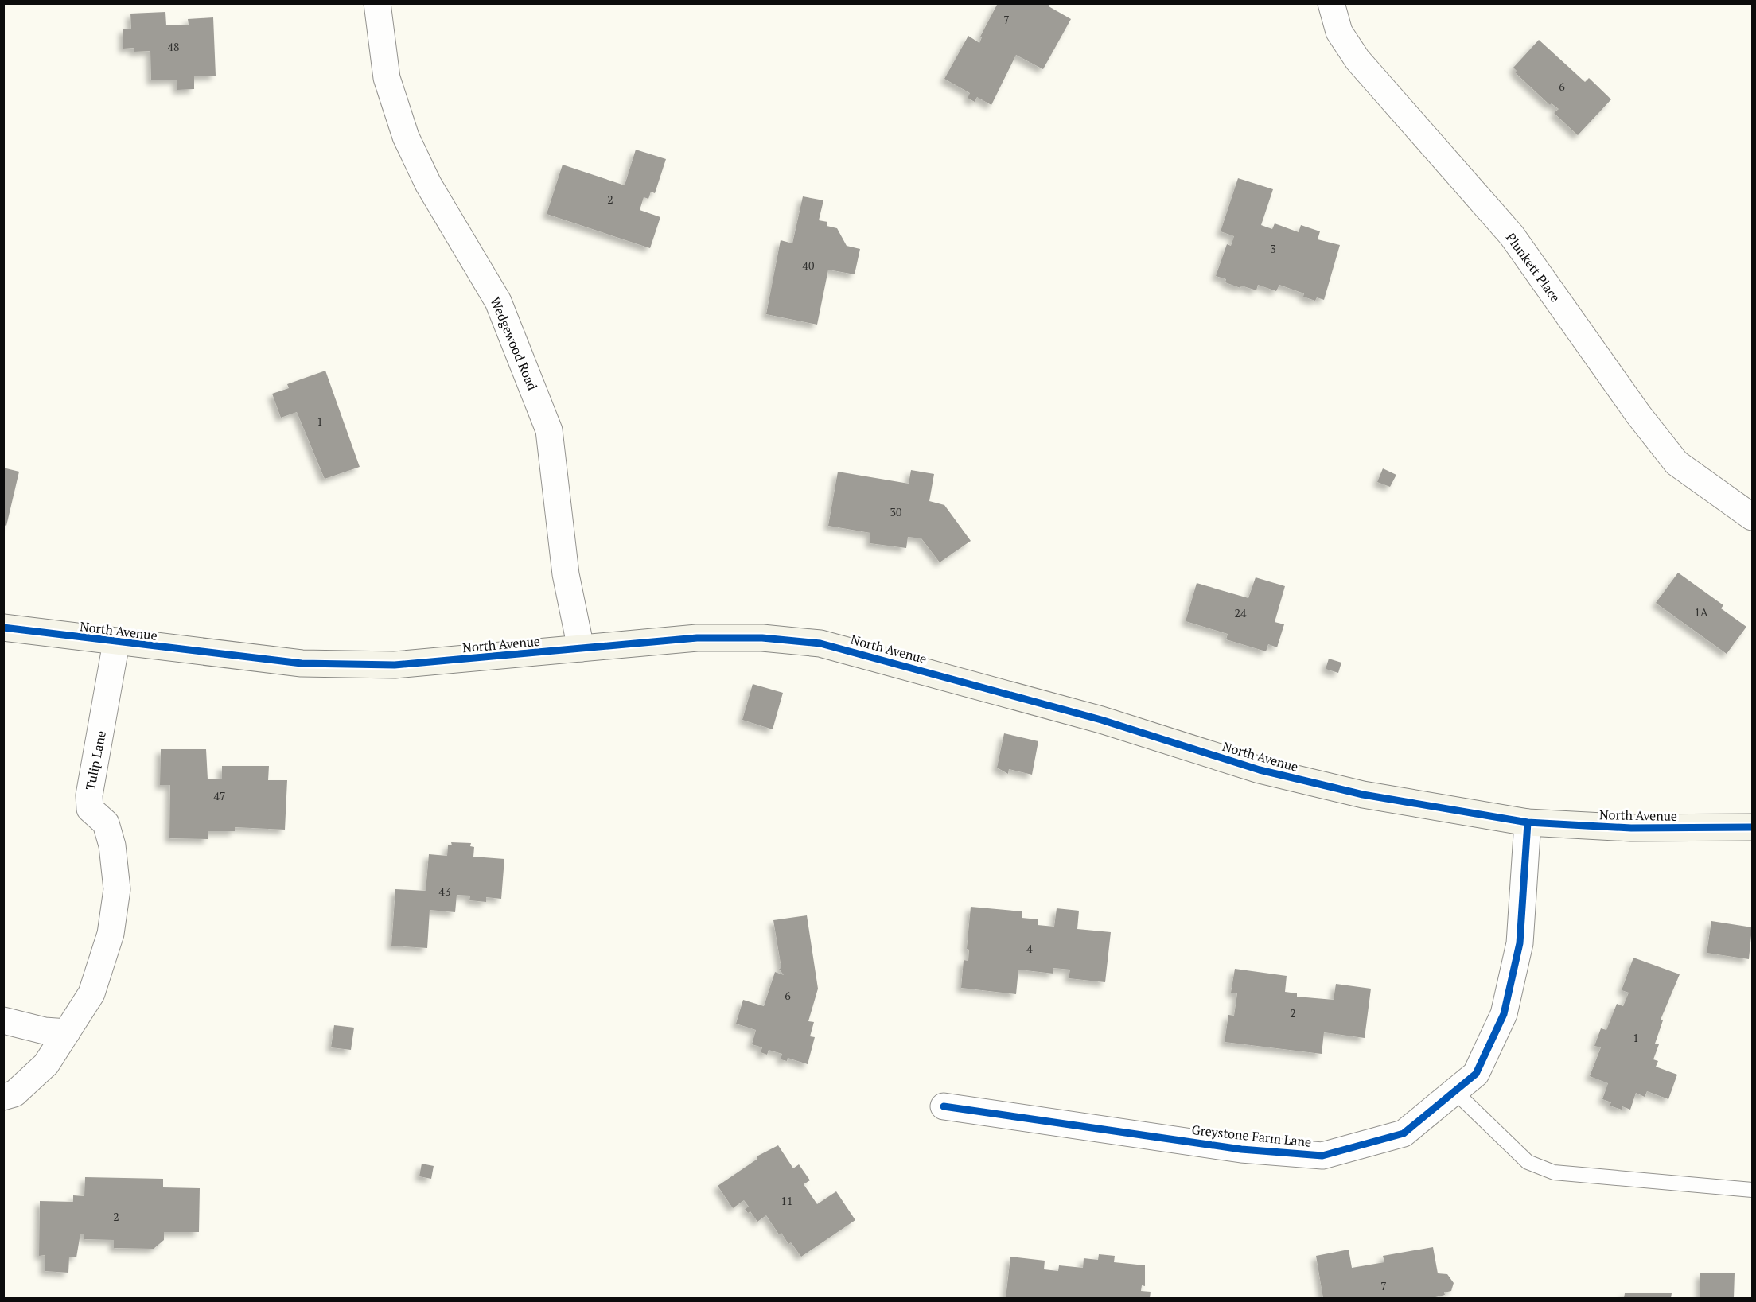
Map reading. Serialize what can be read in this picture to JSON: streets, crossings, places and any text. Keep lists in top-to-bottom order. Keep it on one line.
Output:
{"streets":{"street":["Plunkett Place","Wedgewood Road","North Avenue","Tulip Lane","Greystone Farm Lane"]},"crossings":[["Wedgewood Road","North Avenue"],["North Avenue","Tulip Lane"],["North Avenue","Greystone Farm Lane"]],"house_numbers":["7","48","6","2","3","40","1","30","1A","24","47","43","4","6","2","1","11","2","7"]}
